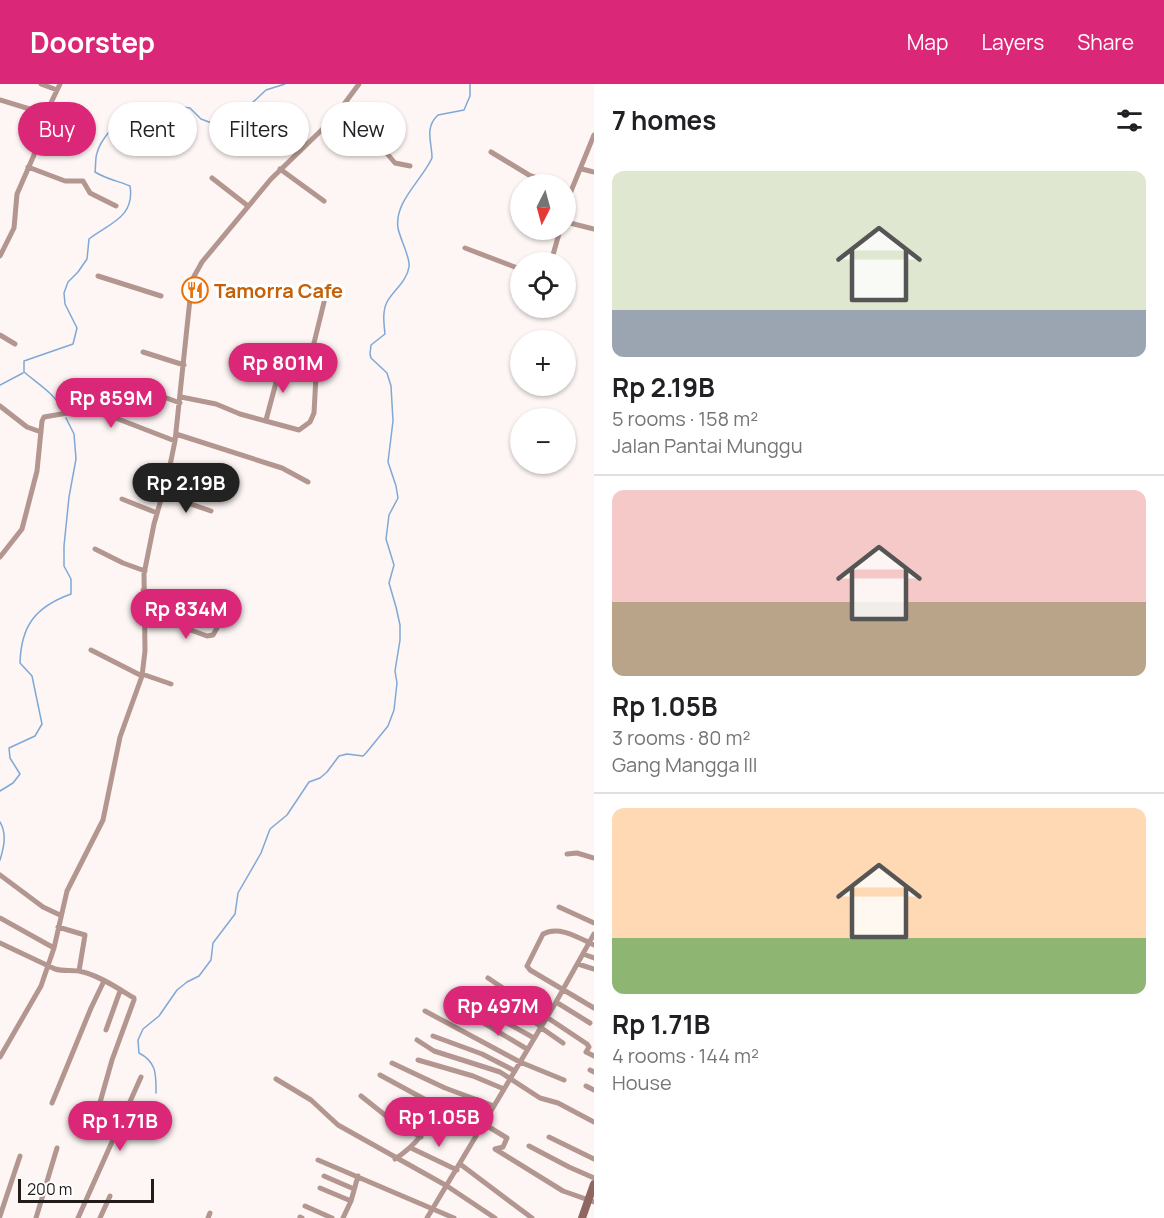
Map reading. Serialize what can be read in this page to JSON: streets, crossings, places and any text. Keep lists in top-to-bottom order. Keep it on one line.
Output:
{"places":{"restaurant":["Tamorra Cafe"]},"scale_bar":"200 m","north":"bottom","page":{"header":"Doorstep","nav":["Map","Layers","Share"],"heading":"7 homes","chip":["Buy","Rent","Filters","New"],"list":[{"name":"Rp 2.19B","note":"5 rooms · 158 m² · Jalan Pantai Munggu"},{"name":"Rp 1.05B","note":"3 rooms · 80 m² · Gang Mangga III"},{"name":"Rp 1.71B","note":"4 rooms · 144 m² · House"}],"map_buttons":["+","−"],"price":["Rp 801M","Rp 859M","Rp 2.19B","Rp 834M","Rp 497M","Rp 1.05B","Rp 1.71B"],"scale":"200 m"}}
